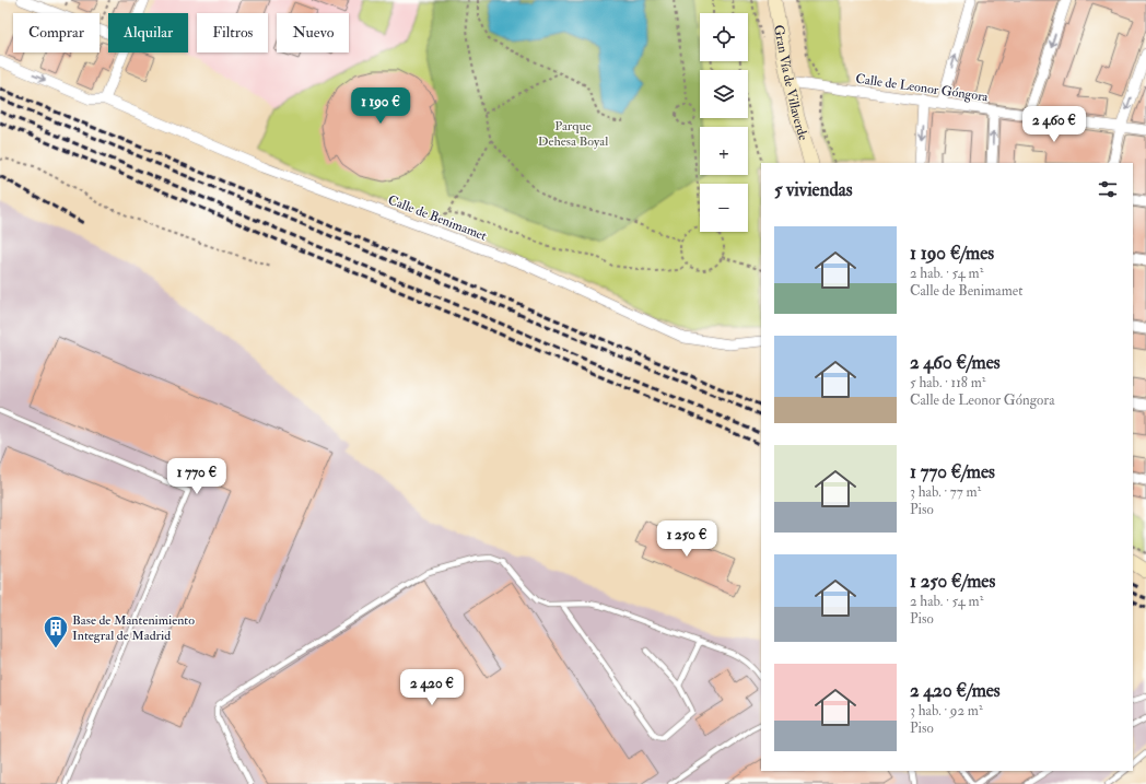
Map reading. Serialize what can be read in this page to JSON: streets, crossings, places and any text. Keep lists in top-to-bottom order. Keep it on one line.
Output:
{"streets":{"street":["Gran Vía de Villaverde","Calle de Leonor Góngora","Calle de Benimamet"]},"crossings":[["Gran Vía de Villaverde","Calle de Leonor Góngora"]],"parks":["Parque Dehesa Boyal"],"places":{"building":["Base de Mantenimiento Integral de Madrid"]},"page":{"map_buttons":["+","−"],"chip":["Comprar","Alquilar","Filtros","Nuevo"],"price":["1 190 €","2 460 €","1 770 €","1 250 €","2 420 €"],"heading":"5 viviendas","list":[{"name":"1 190 €/mes","note":"2 hab. · 54 m² · Calle de Benimamet"},{"name":"2 460 €/mes","note":"5 hab. · 118 m² · Calle de Leonor Góngora"},{"name":"1 770 €/mes","note":"3 hab. · 77 m² · Piso"},{"name":"1 250 €/mes","note":"2 hab. · 54 m² · Piso"},{"name":"2 420 €/mes","note":"3 hab. · 92 m² · Piso"}]}}
